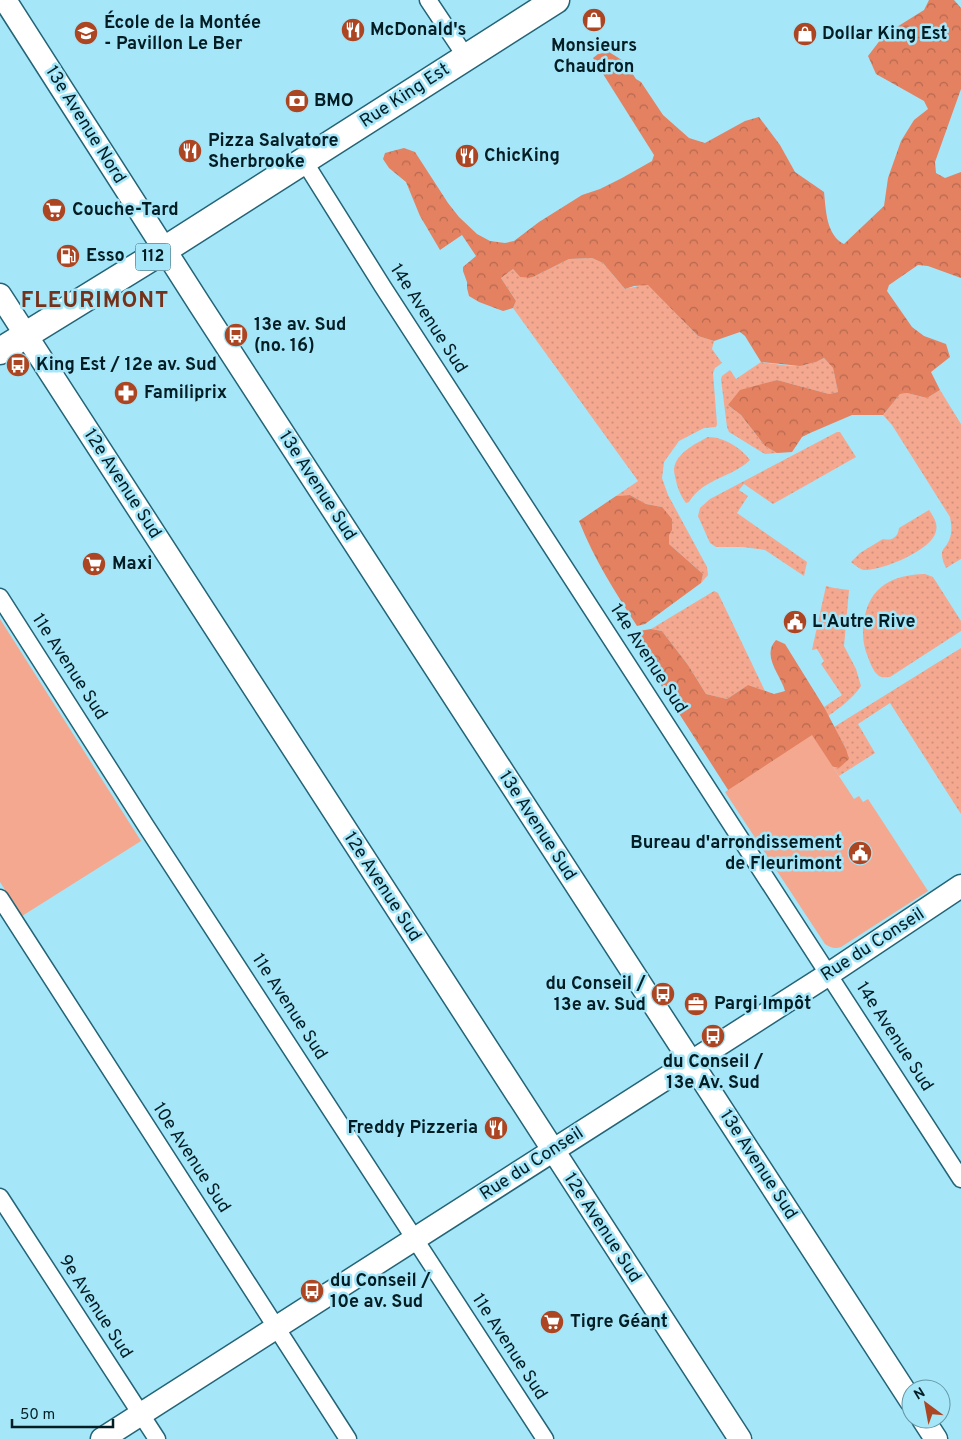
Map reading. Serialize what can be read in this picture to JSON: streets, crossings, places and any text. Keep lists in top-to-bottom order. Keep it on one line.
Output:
{"streets":{"main road":["Rue King Est","13e Avenue Nord","112","12e Avenue Sud","13e Avenue Sud","Rue du Conseil"],"street":["14e Avenue Sud","11e Avenue Sud","10e Avenue Sud","9e Avenue Sud"]},"crossings":[["Rue King Est","13e Avenue Nord"],["Rue King Est","14e Avenue Sud"],["Rue King Est","12e Avenue Sud"],["Rue King Est","13e Avenue Sud"],["13e Avenue Nord","13e Avenue Sud"],["14e Avenue Sud","Rue du Conseil"],["12e Avenue Sud","Rue du Conseil"],["13e Avenue Sud","Rue du Conseil"],["11e Avenue Sud","Rue du Conseil"],["Rue du Conseil","10e Avenue Sud"],["Rue du Conseil","9e Avenue Sud"]],"districts":["FLEURIMONT"],"places":{"shop":["Monsieurs Chaudron","Dollar King Est"],"restaurant":["McDonald's","Pizza Salvatore Sherbrooke","ChicKing","Freddy Pizzeria"],"school or university":["École de la Montée - Pavillon Le Ber"],"bank":["BMO"],"supermarket":["Couche-Tard","Maxi","Tigre Géant"],"fuel station":["Esso"],"bus stop":["13e av. Sud (no. 16)","King Est / 12e av. Sud","du Conseil / 13e av. Sud","du Conseil / 13e Av. Sud","du Conseil / 10e av. Sud"],"pharmacy":["Familiprix"],"public building":["L'Autre Rive","Bureau d'arrondissement de Fleurimont"],"office":["Pargi Impôt"]},"scale_bar":"50 m","north":"top left"}
